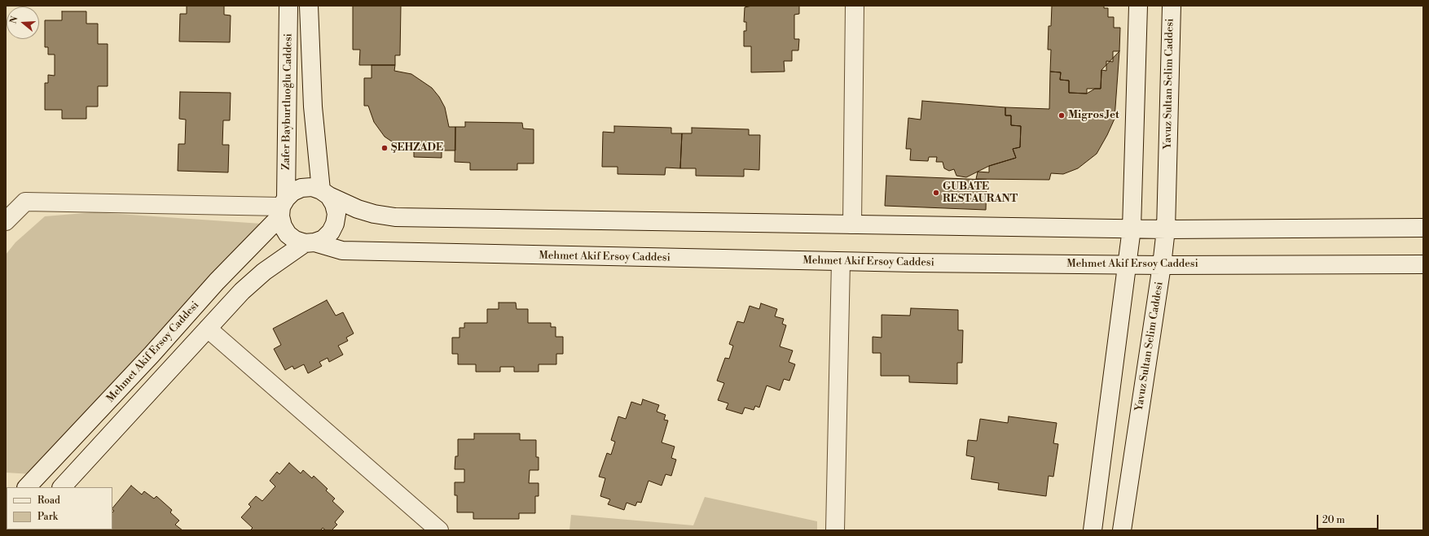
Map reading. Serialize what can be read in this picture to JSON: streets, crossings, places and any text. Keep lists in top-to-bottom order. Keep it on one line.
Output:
{"streets":{"street":["Yavuz Sultan Selim Caddesi","Zafer Bayburtluoğlu Caddesi","Mehmet Akif Ersoy Caddesi"]},"crossings":[["Yavuz Sultan Selim Caddesi","Mehmet Akif Ersoy Caddesi"],["Zafer Bayburtluoğlu Caddesi","Mehmet Akif Ersoy Caddesi"]],"places":["Migros Jet","ŞEHZADE","GUBATE RESTAURANT"],"legend":["Road","Park"],"scale_bar":"20 m","north":"left"}
